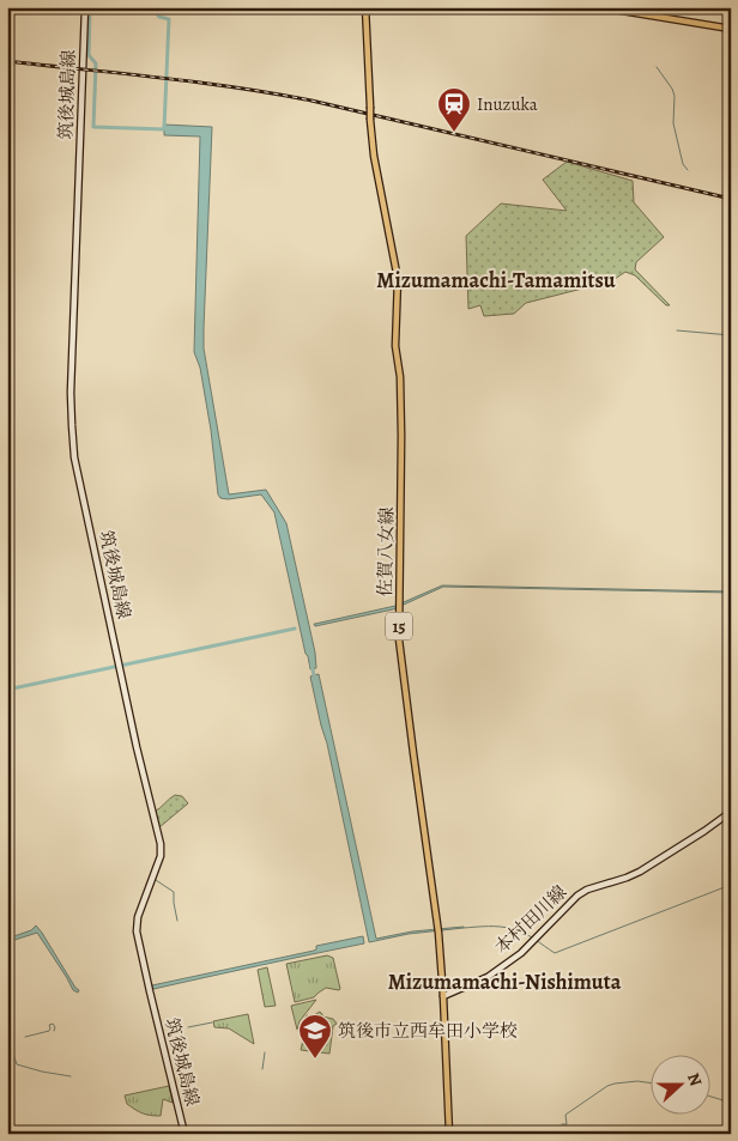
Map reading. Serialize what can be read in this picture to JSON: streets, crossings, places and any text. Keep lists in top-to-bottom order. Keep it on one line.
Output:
{"streets":{"main road":["筑後城島線","佐賀八女線","15","本村田川線"]},"crossings":[["佐賀八女線","本村田川線"]],"districts":["Mizumamachi-Tamamitsu","Mizumamachi-Nishimuta"],"places":{"station":["Inuzuka"],"school or university":["筑後市立西牟田小学校"]},"north":"right"}
